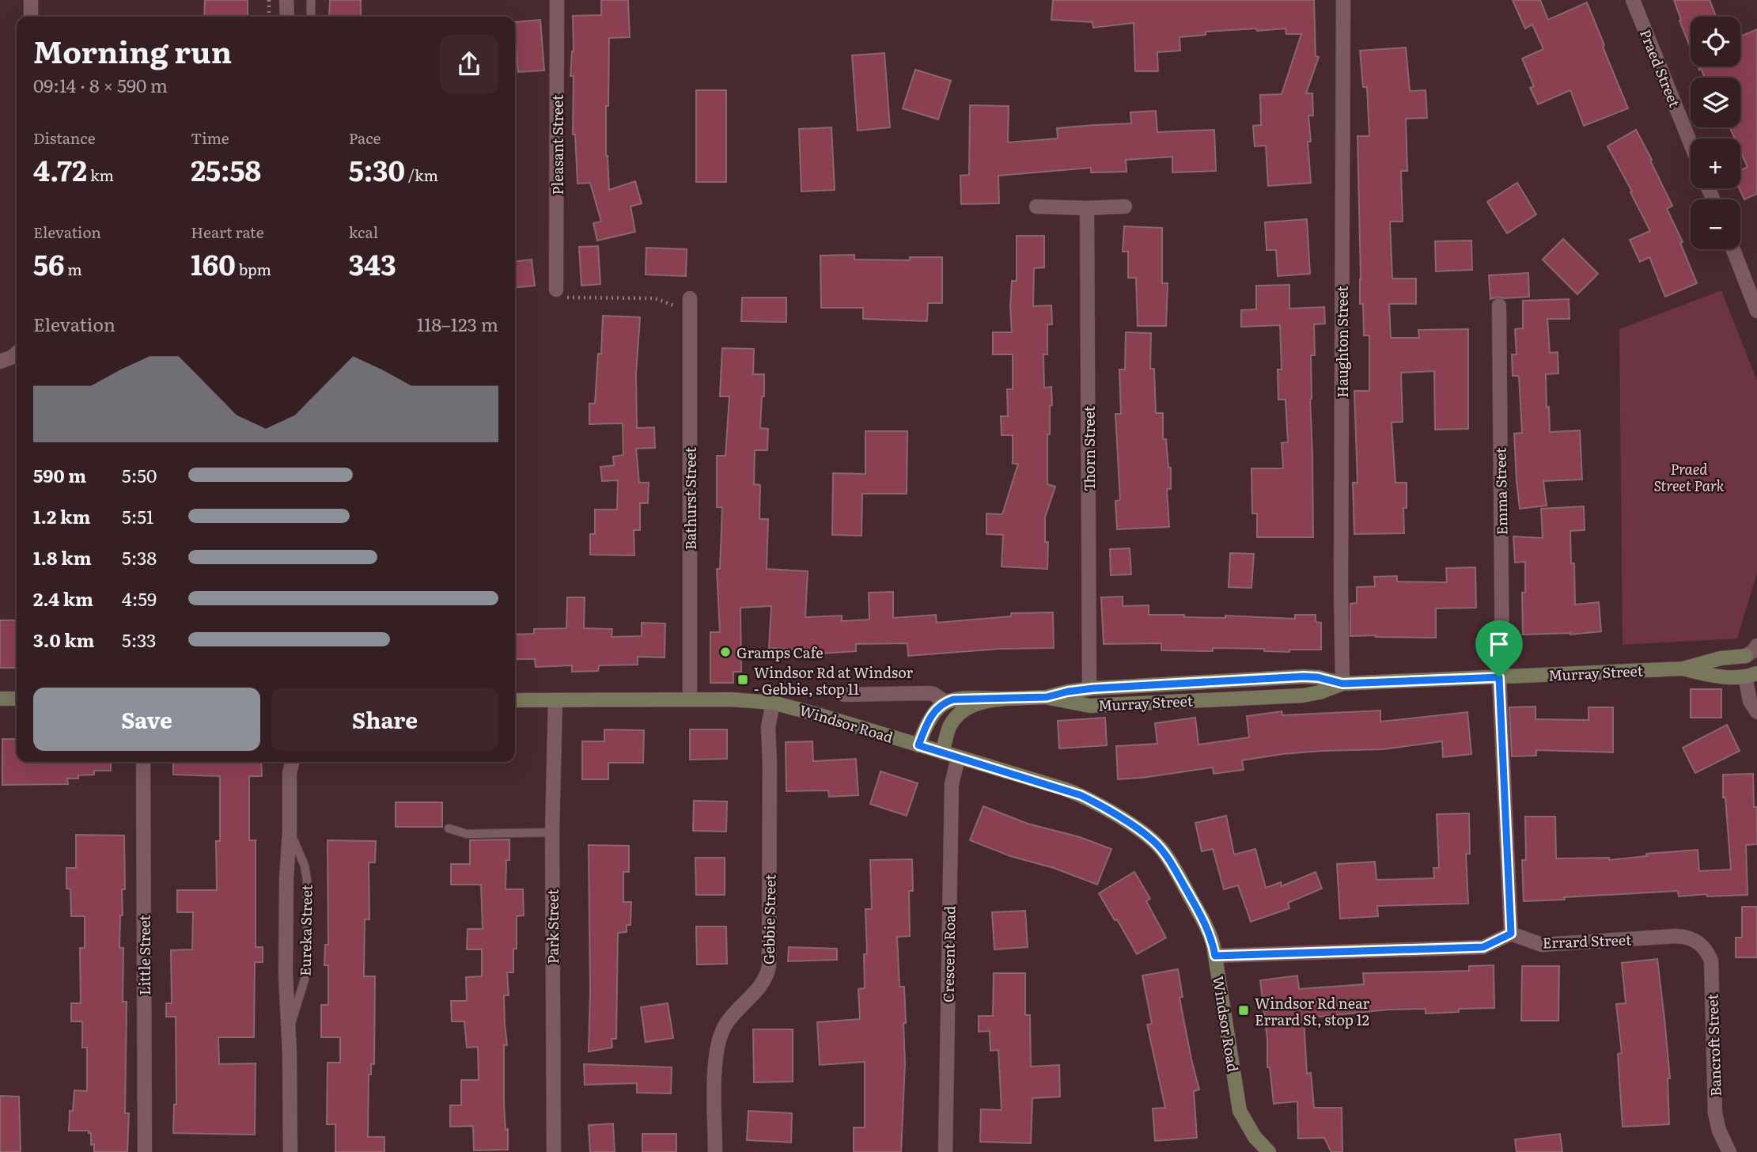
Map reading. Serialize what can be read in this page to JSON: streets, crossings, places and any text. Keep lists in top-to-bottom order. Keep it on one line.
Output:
{"streets":{"street":["Praed Street","Pleasant Street","Haughton Street","Thorn Street","Emma Street","Bathurst Street","Murray Street","Windsor Road","Gebbie Street","Park Street","Eureka Street","Errard Street","Crescent Road","Little Street","Bancroft Street"]},"crossings":[["Haughton Street","Murray Street"],["Thorn Street","Murray Street"],["Emma Street","Murray Street"],["Emma Street","Errard Street"],["Bathurst Street","Windsor Road"],["Murray Street","Windsor Road"],["Windsor Road","Gebbie Street"],["Windsor Road","Park Street"],["Windsor Road","Crescent Road"],["Errard Street","Bancroft Street"]],"parks":["Praed Street Park"],"places":{"other":["Gramps Cafe"],"transit":["Windsor Rd at Windsor - Gebbie, stop 11","Windsor Rd near Errard St, stop 12"]},"page":{"map_buttons":["+","−"],"heading":["Morning run","09:14 · 8 × 590 m"],"stats":[["Distance","4.72 km"],["Time","25:58"],["Pace","5:30 /km"],["Elevation","56 m"],["Heart rate","160 bpm"],["kcal","343"]],"chart":["Elevation","118–123 m"],"list":[{"name":"590 m","note":"5:50"},{"name":"1.2 km","note":"5:51"},{"name":"1.8 km","note":"5:38"},{"name":"2.4 km","note":"4:59"},{"name":"3.0 km","note":"5:33"}],"buttons":["Save","Share"]}}
